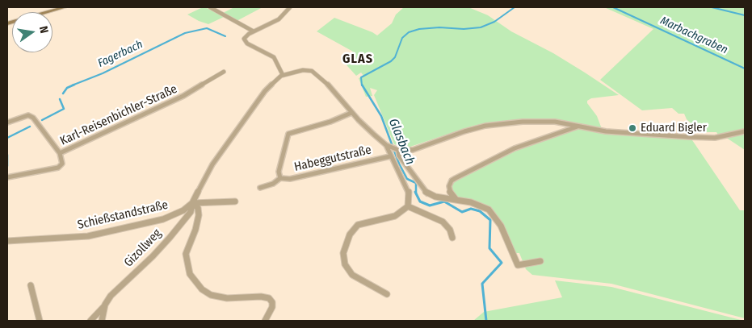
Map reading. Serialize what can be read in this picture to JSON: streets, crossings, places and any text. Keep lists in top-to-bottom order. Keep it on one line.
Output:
{"streets":{"street":["Karl-Reisenbichler-Straße","Habeggutstraße","Schießstandstraße","Gizollweg"]},"crossings":[["Schießstandstraße","Gizollweg"]],"districts":["GLAS"],"water":["Marbachgraben","Fagerbach","Glasbach"],"places":["Eduard Bigler"],"north":"right"}
